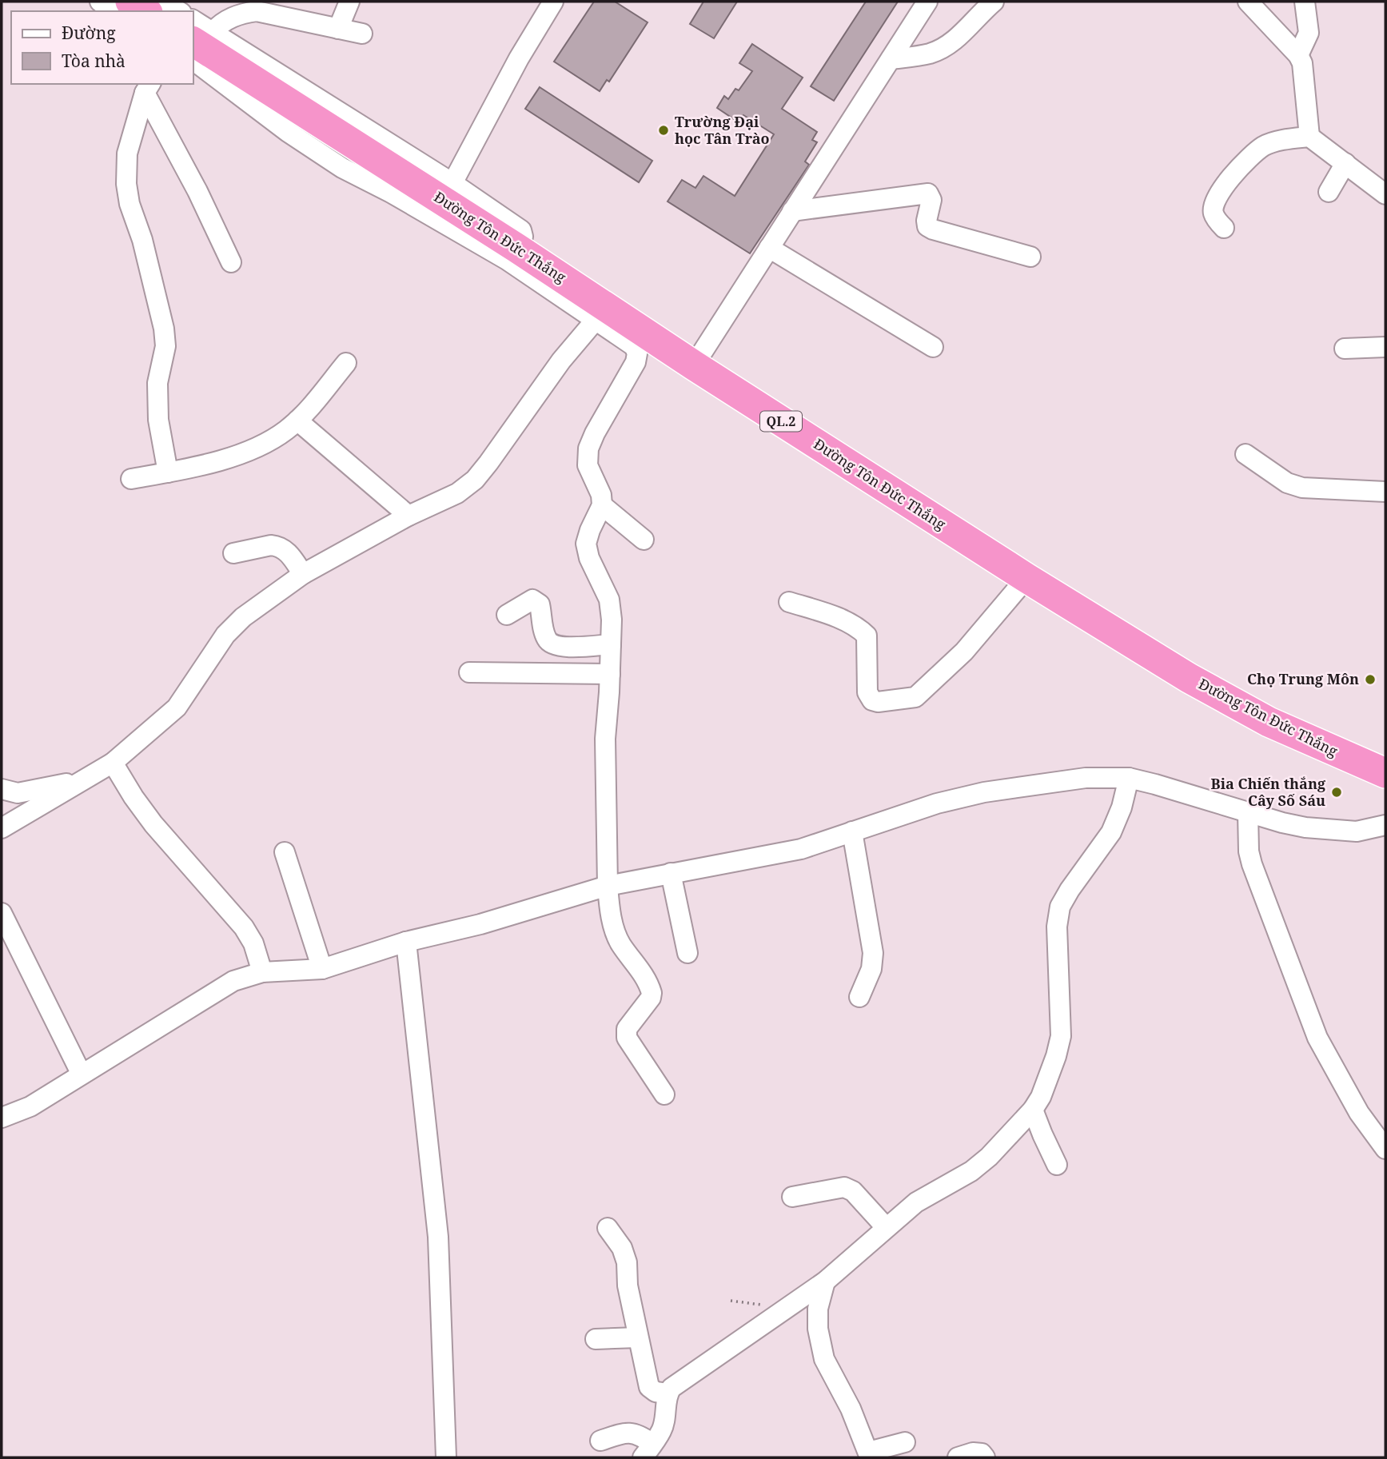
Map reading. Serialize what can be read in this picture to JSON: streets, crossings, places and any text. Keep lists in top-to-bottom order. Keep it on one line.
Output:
{"streets":{"highway":["Đường Tôn Đức Thắng","QL.2"]},"places":["Trường Đại học Tân Trào","Chọ Trung Môn","Bia Chiến thắng Cây Số Sáu"],"legend":["Đường","Tòa nhà"]}
